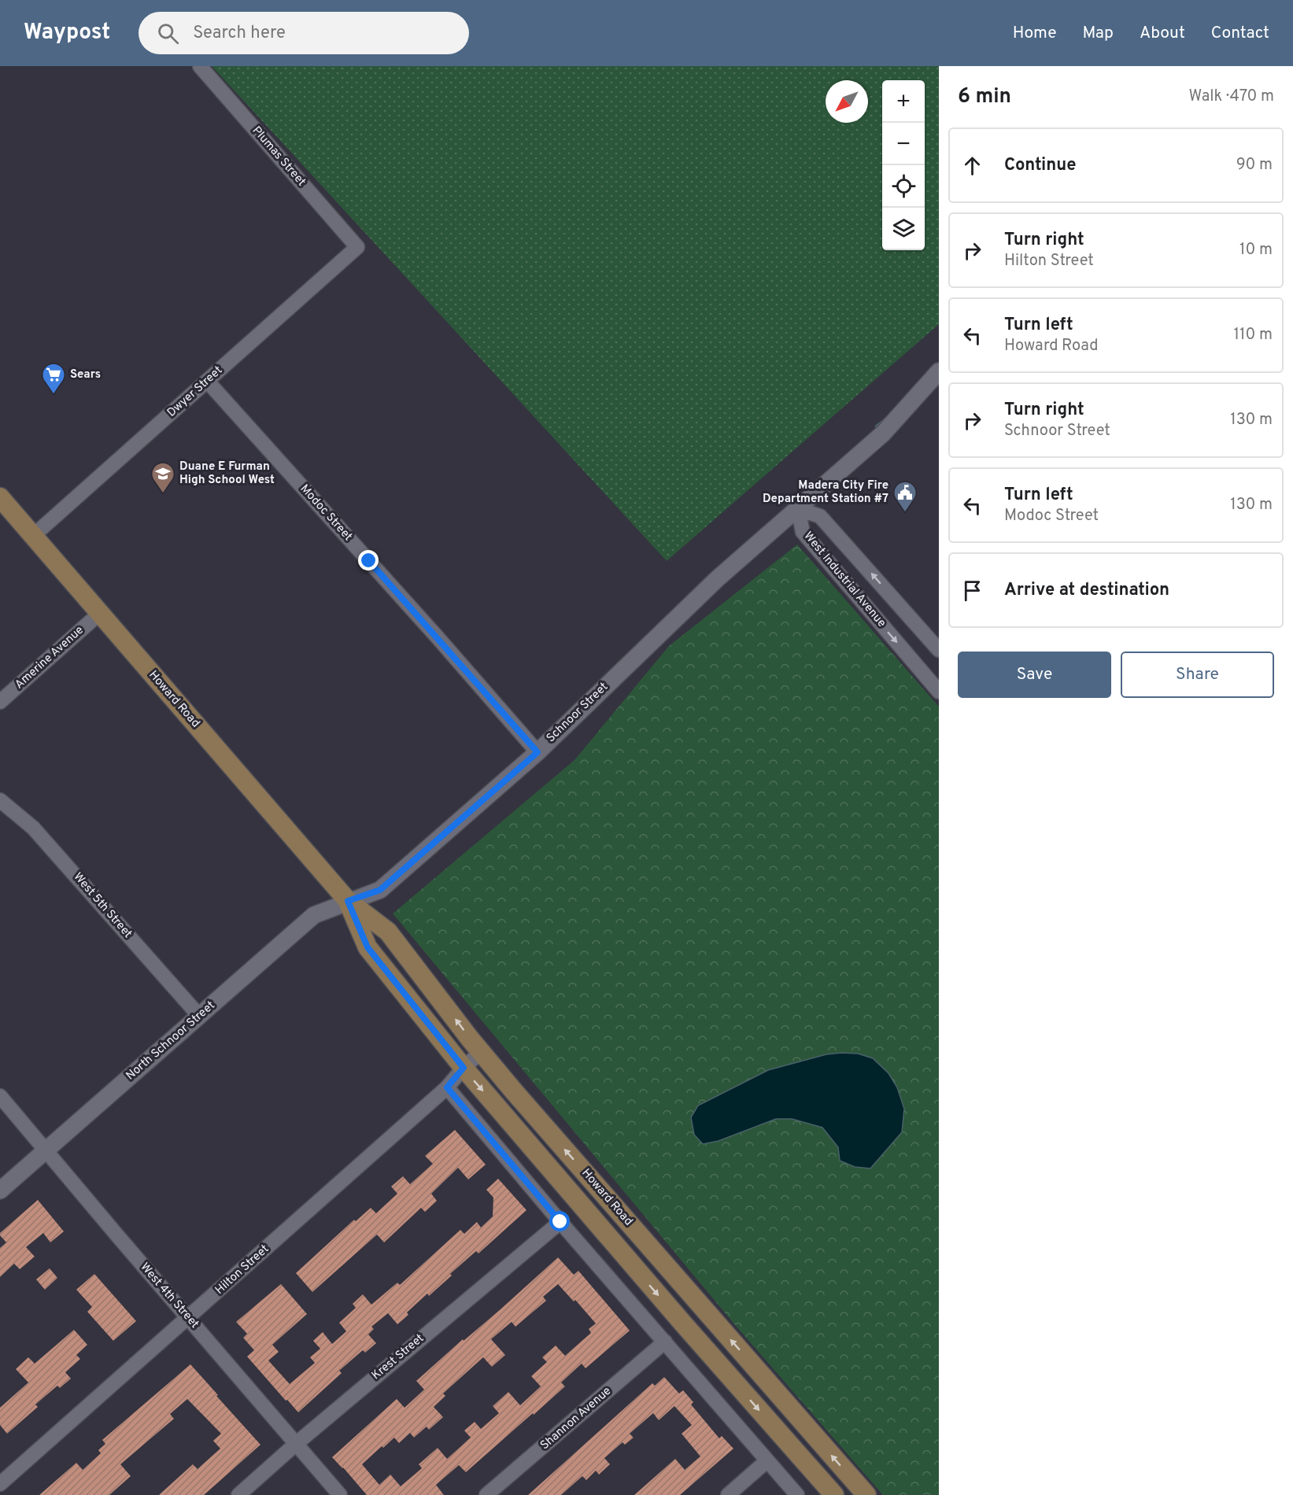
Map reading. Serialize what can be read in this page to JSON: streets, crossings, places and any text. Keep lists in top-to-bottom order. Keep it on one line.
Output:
{"streets":{"main road":["Howard Road"],"street":["Plumas Street","Dwyer Street","Modoc Street","West Industrial Avenue","Amerine Avenue","Schnoor Street","West 5th Street","North Schnoor Street","Hilton Street","West 4th Street","Krest Street","Shannon Avenue"]},"crossings":[["Plumas Street","Dwyer Street"],["Dwyer Street","Modoc Street"],["Dwyer Street","Howard Road"],["Modoc Street","Schnoor Street"],["West Industrial Avenue","Schnoor Street"],["Amerine Avenue","Howard Road"],["Howard Road","Schnoor Street"],["Howard Road","North Schnoor Street"],["Howard Road","Hilton Street"],["Schnoor Street","North Schnoor Street"],["West 5th Street","North Schnoor Street"],["North Schnoor Street","West 4th Street"],["Hilton Street","West 4th Street"],["West 4th Street","Krest Street"]],"places":{"supermarket":["Sears"],"school or university":["Duane E Furman High School West"],"public building":["Madera City Fire Department Station #7"]},"north":"bottom left","page":{"header":"Waypost","search":"Search here","nav":["Home","Map","About","Contact"],"heading":["6 min","Walk · 470 m"],"map_buttons":["+","−"],"list":[["Continue","90 m"],["Turn right","Hilton Street","10 m"],["Turn left","Howard Road","110 m"],["Turn right","Schnoor Street","130 m"],["Turn left","Modoc Street","130 m"],"Arrive at destination"],"buttons":["Save","Share"]}}
